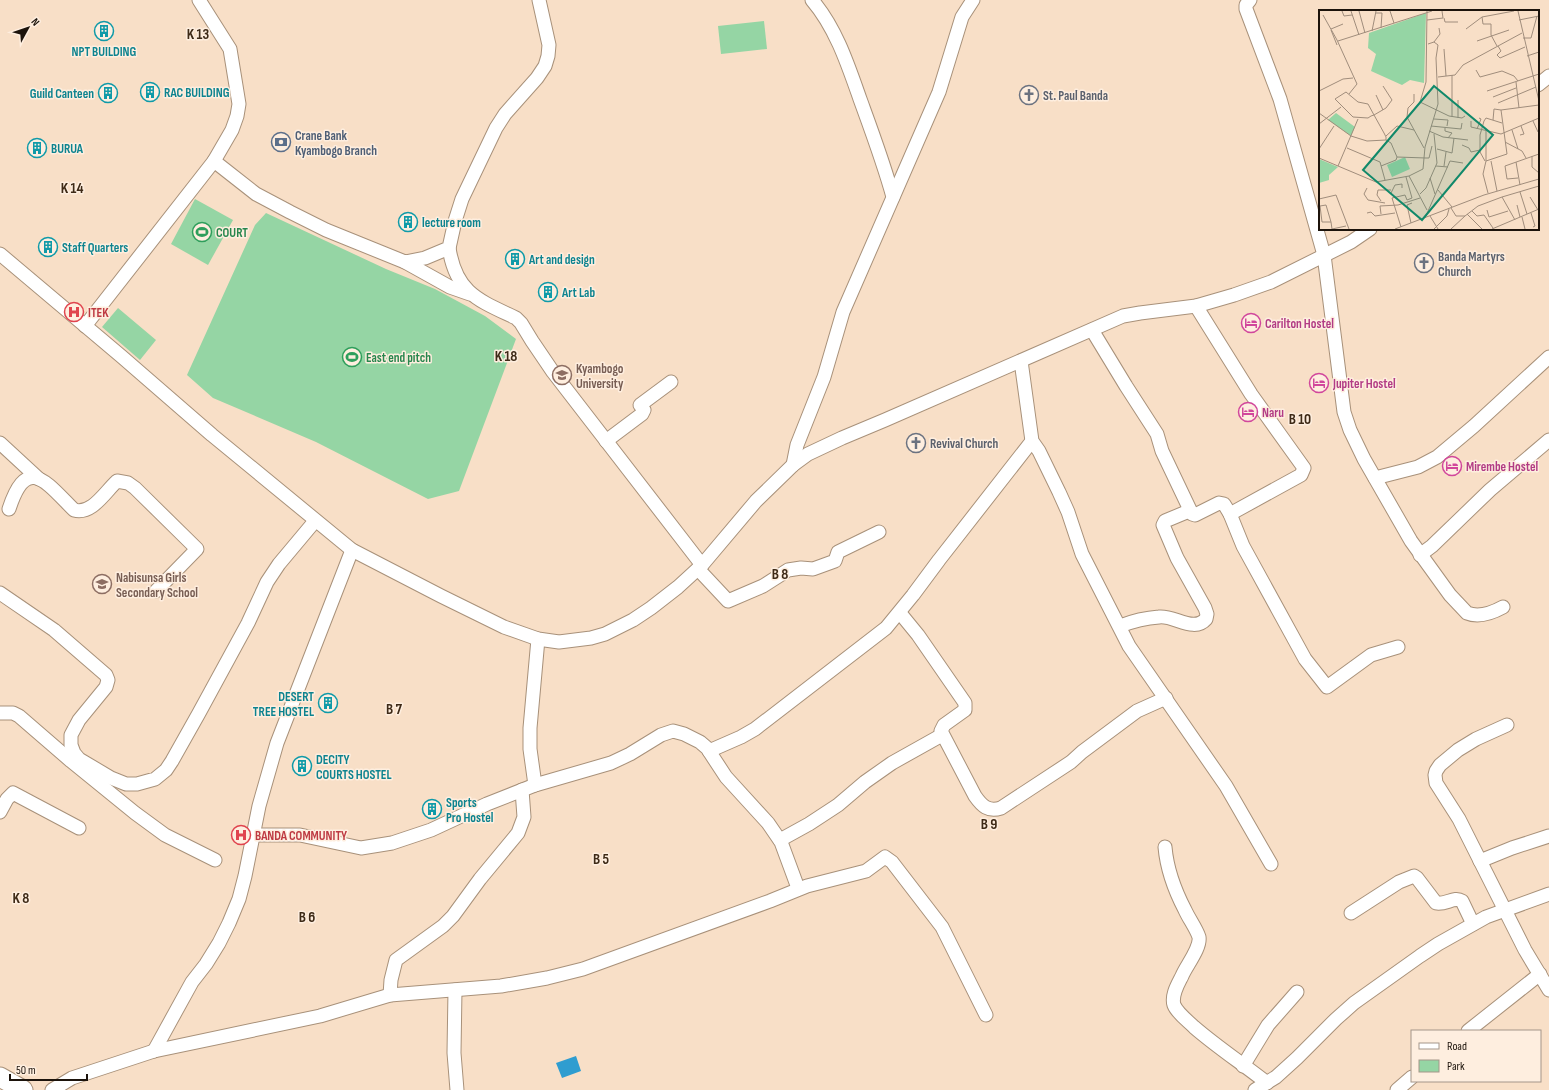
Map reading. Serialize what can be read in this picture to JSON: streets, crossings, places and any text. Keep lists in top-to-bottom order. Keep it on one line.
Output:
{"districts":["K 13","K 14","K 18","B 10","B 8","B 7","B 9","B 5","K 8","B 6"],"places":{"building":["NPT BUILDING","RAC BUILDING","Guild Canteen","BURUA","lecture room","Staff Quarters","Art and design","Art Lab","DESERT TREE HOSTEL","DECITY COURTS HOSTEL","Sports Pro Hostel"],"church":["St. Paul Banda","Banda Martyrs Church","Revival Church"],"bank":["Crane Bank Kyambogo Branch"],"sports":["COURT","East end pitch"],"hospital":["ITEK","BANDA COMMUNITY"],"hotel":["Carilton Hostel","Jupiter Hostel","Naru","Mirembe Hostel"],"school or university":["Kyambogo University","Nabisunsa Girls Secondary School"]},"legend":["Road","Park"],"scale_bar":"50 m","north":"top right"}
